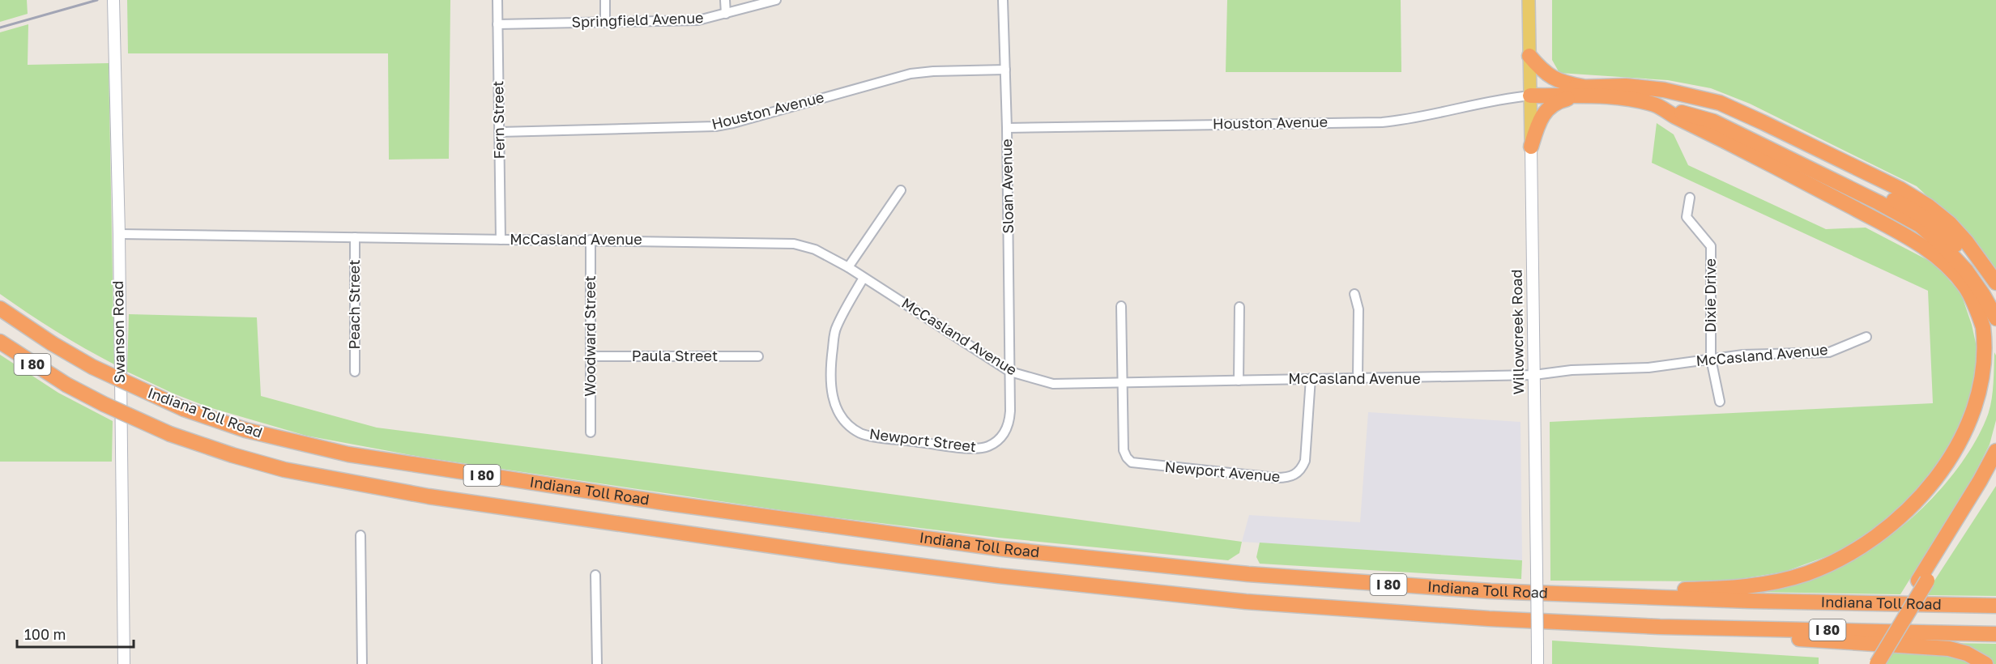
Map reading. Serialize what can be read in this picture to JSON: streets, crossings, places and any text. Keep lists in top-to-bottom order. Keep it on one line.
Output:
{"streets":{"highway":["I 80","Indiana Toll Road"],"main road":["Willowcreek Road"],"street":["Springfield Avenue","Houston Avenue","Fern Street","Sloan Avenue","McCasland Avenue","Dixie Drive","Peach Street","Swanson Road","Woodward Street","Paula Street","Newport Street","Newport Avenue"]},"crossings":[["Springfield Avenue","Fern Street"],["Houston Avenue","Fern Street"],["Houston Avenue","Sloan Avenue"],["Houston Avenue","Willowcreek Road"],["Fern Street","McCasland Avenue"],["Sloan Avenue","McCasland Avenue"],["Sloan Avenue","Newport Street"],["McCasland Avenue","Dixie Drive"],["McCasland Avenue","Peach Street"],["McCasland Avenue","Swanson Road"],["McCasland Avenue","Willowcreek Road"],["McCasland Avenue","Woodward Street"],["McCasland Avenue","Newport Street"],["McCasland Avenue","Newport Avenue"],["Woodward Street","Paula Street"]],"scale_bar":"100 m"}
